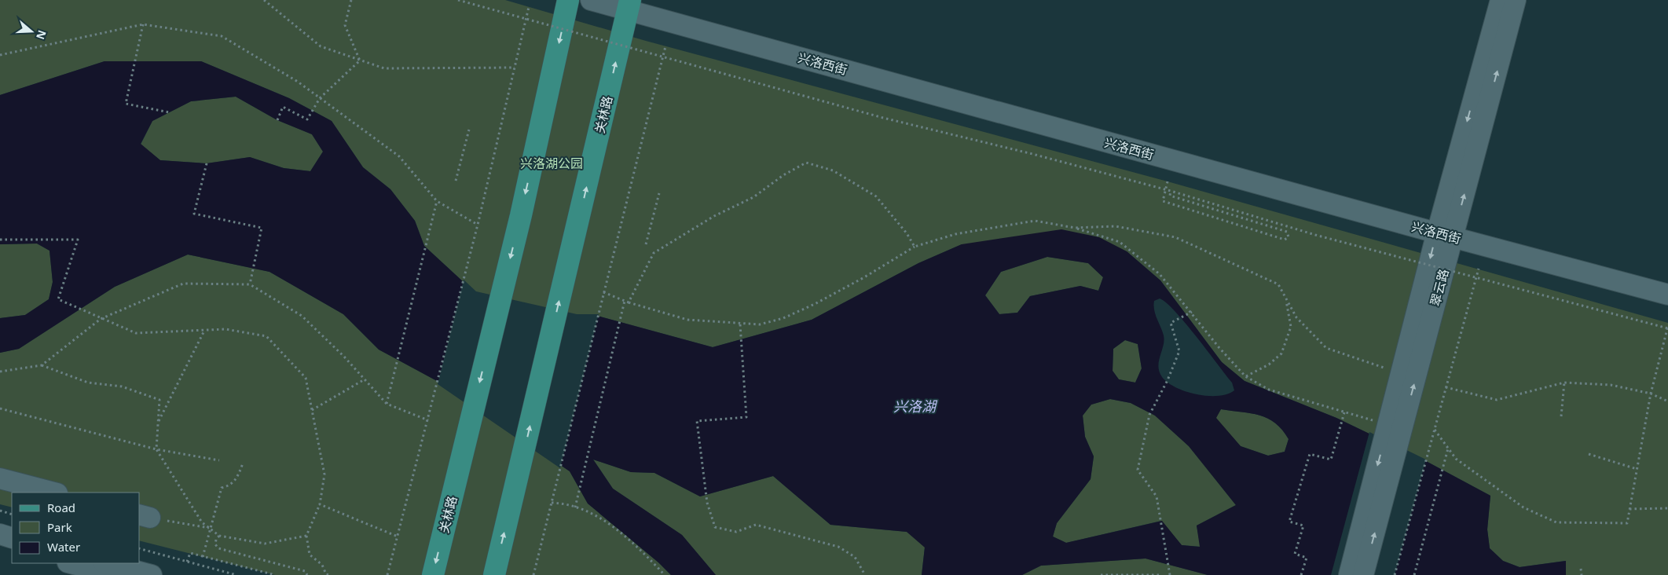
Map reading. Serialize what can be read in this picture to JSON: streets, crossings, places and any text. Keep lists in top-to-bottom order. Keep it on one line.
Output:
{"streets":{"main road":["关林路"],"street":["兴洛西街","翠云路"]},"crossings":[["兴洛西街","关林路"],["兴洛西街","翠云路"]],"water":["兴洛湖"],"parks":["兴洛湖公园"],"legend":["Road","Park","Water"],"north":"right"}
